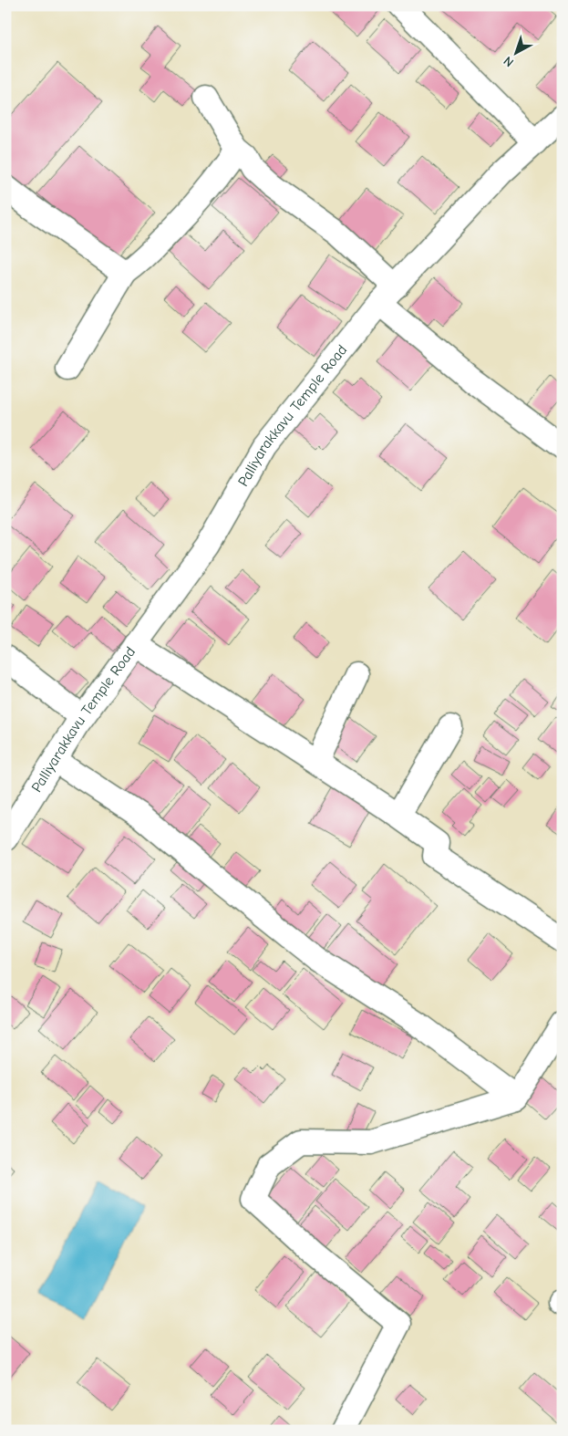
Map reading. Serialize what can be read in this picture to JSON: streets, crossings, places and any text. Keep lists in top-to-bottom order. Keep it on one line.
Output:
{"streets":{"street":["Palliyarakkavu Temple Road"]},"north":"bottom left"}
